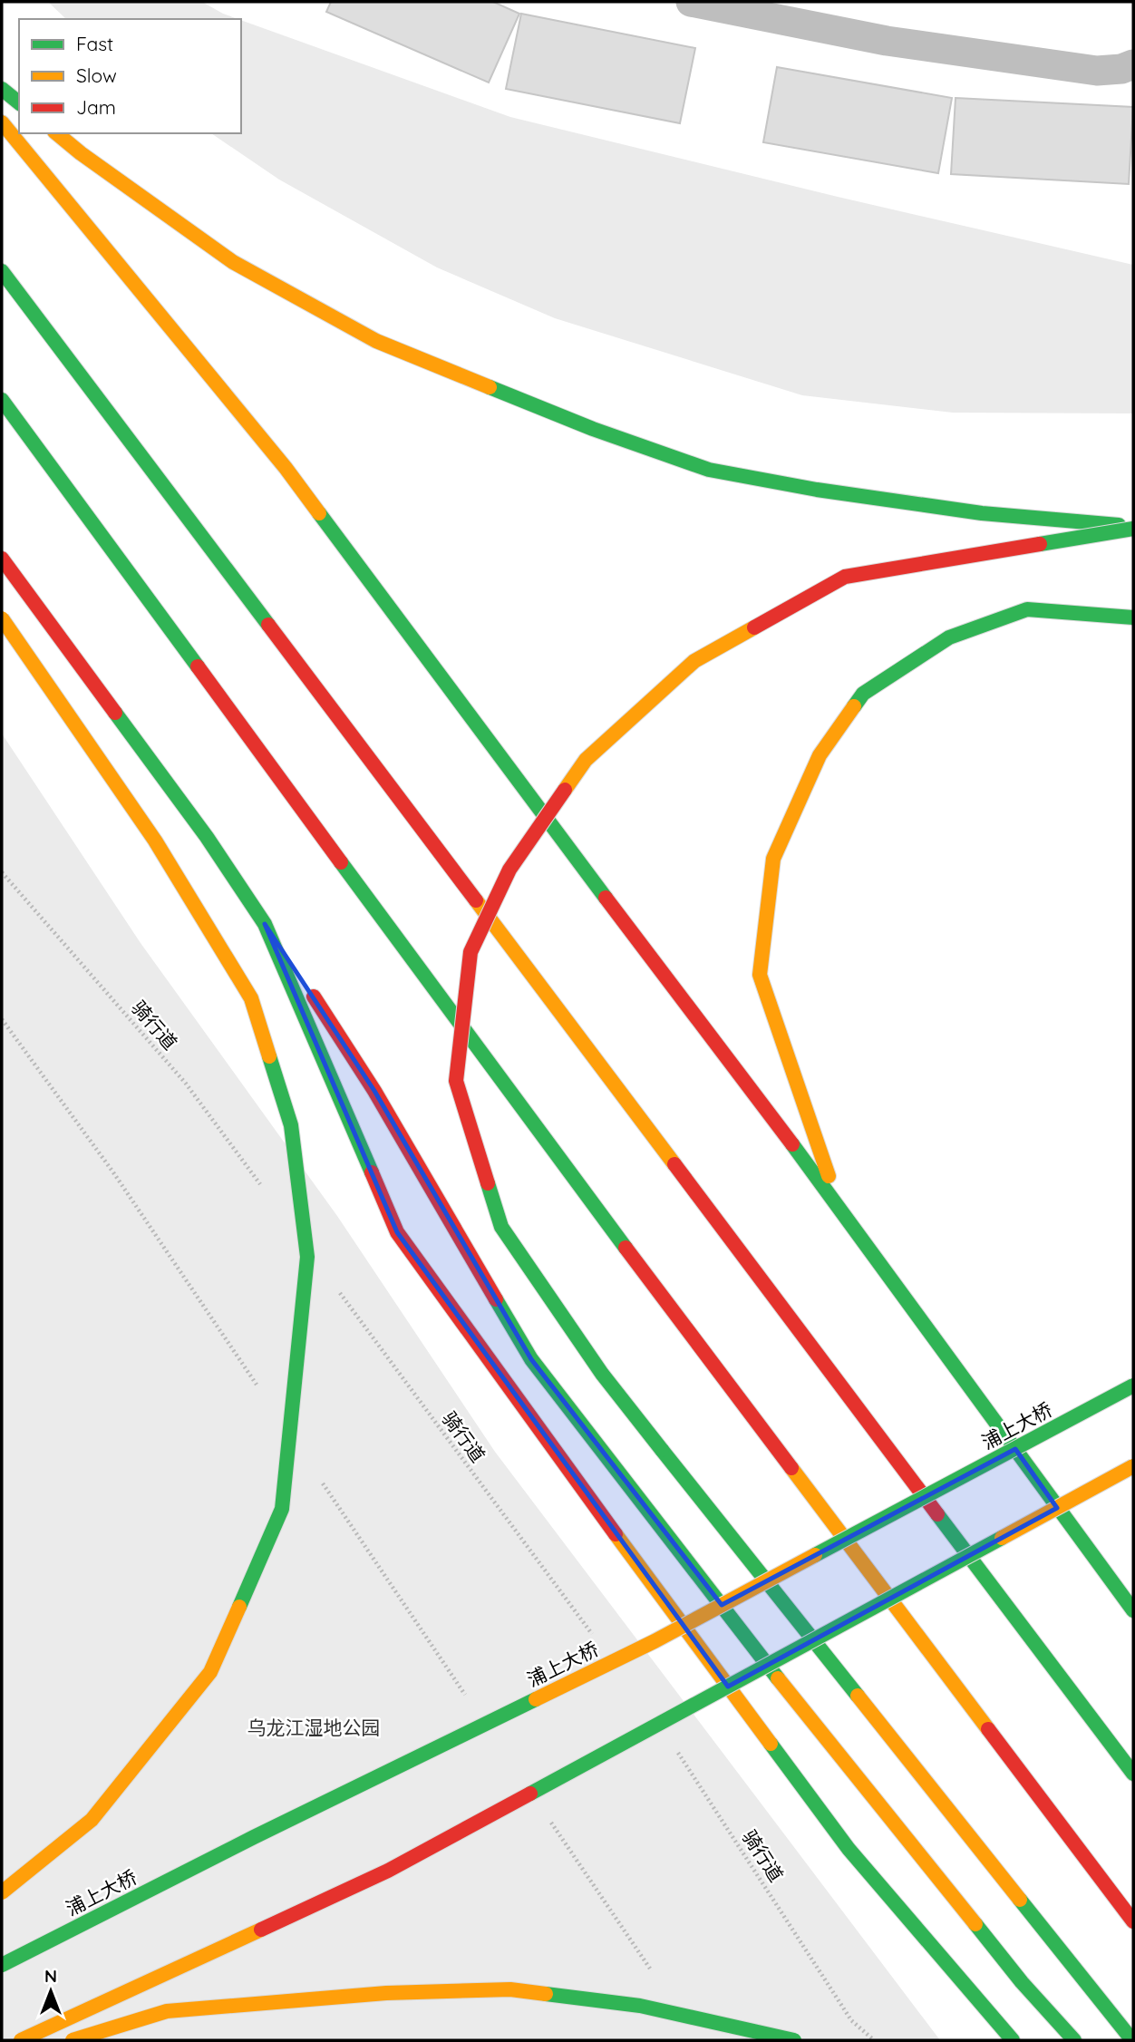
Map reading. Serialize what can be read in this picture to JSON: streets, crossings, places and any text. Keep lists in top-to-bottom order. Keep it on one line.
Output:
{"streets":{"main road":["浦上大桥"],"path":["骑行道"]},"parks":["乌龙江湿地公园"],"legend":["Fast","Slow","Jam"],"north":"top"}
